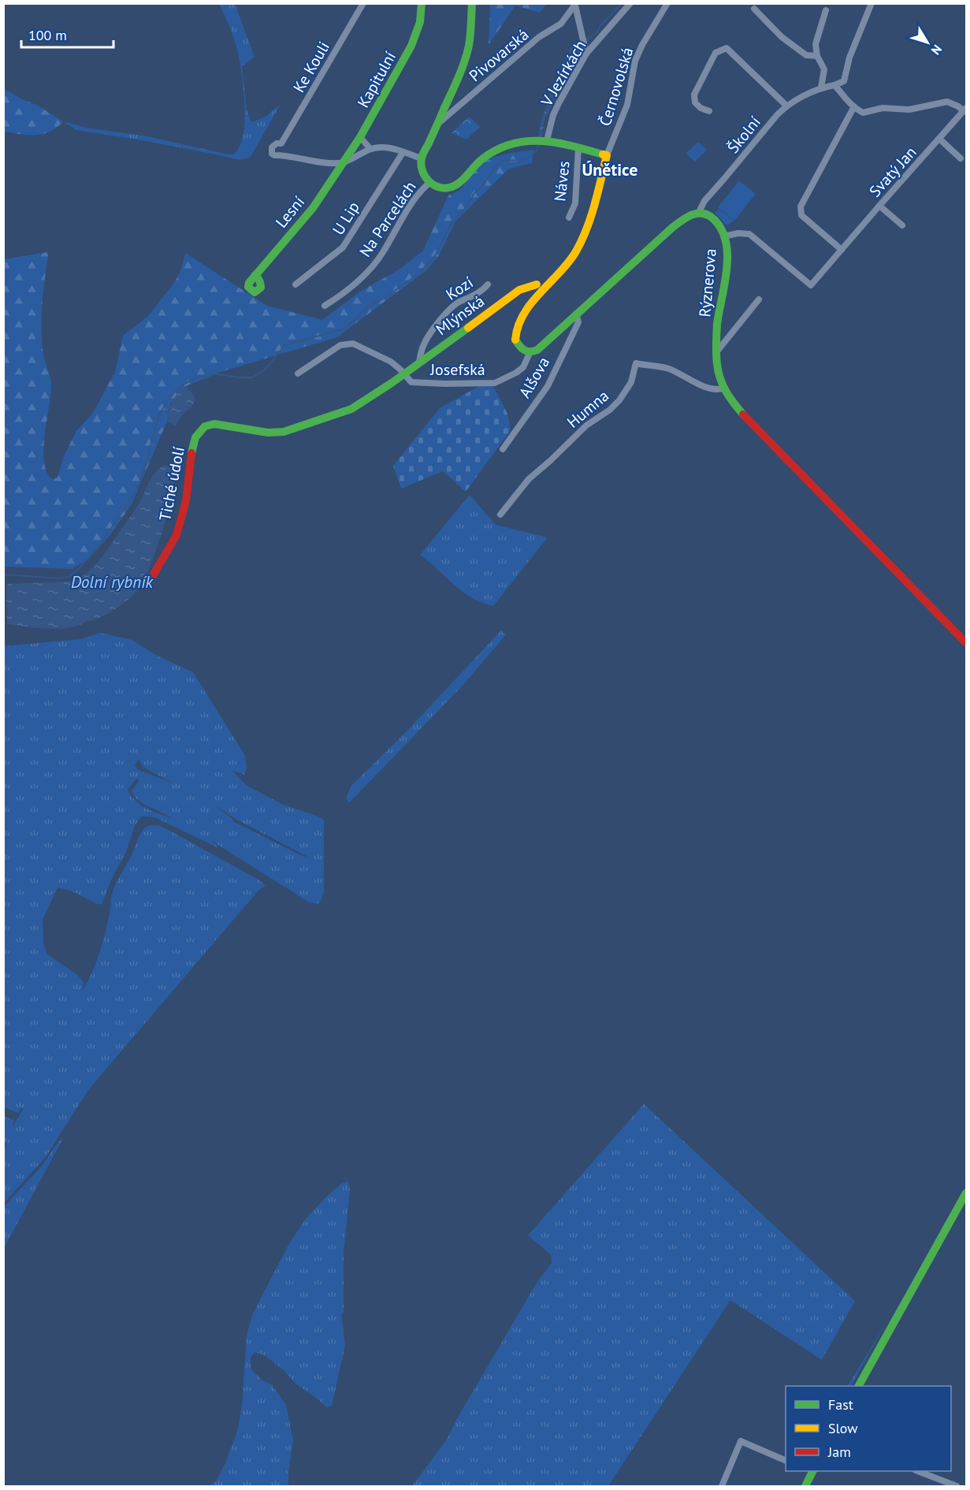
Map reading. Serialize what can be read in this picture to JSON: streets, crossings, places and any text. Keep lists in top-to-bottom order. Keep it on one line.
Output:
{"streets":{"street":["Pivovarská","Ke Kouli","V Jezírkách","Kapitulní","Černovolská","Školní","Svatý Jan","Náves","Lesní","U Lip","Na Parcelách","Rýznerova","Kozí","Mlýnská","Josefská","Alšova","Humna","Tiché údolí"]},"crossings":[["Kapitulní","Lesní"],["Školní","Rýznerova"],["Svatý Jan","Rýznerova"],["Rýznerova","Humna"],["Kozí","Mlýnská"],["Mlýnská","Josefská"],["Mlýnská","Tiché údolí"],["Josefská","Tiché údolí"]],"districts":["Únětice"],"water":["Dolní rybník"],"legend":["Fast","Slow","Jam"],"scale_bar":"100 m","north":"bottom right"}
